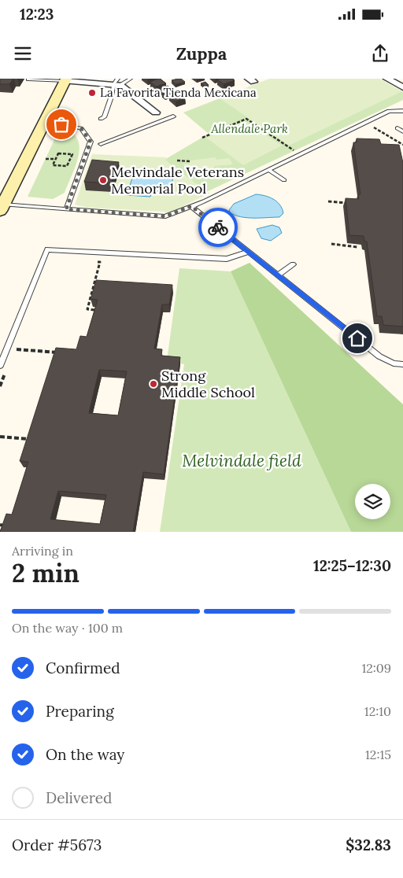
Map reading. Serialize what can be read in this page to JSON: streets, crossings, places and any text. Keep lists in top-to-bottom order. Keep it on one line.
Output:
{"parks":["Allendale Park","Melvindale field"],"places":["La Favorita Tienda Mexicana","Melvindale Veterans Memorial Pool","Strong Middle School"],"page":{"status":"12:23","header":"Zuppa","heading":["2 min","Arriving in","12:25–12:30"],"panel":["Order #5673","$32.83"],"bar":"On the way · 100 m","list":[["Confirmed","12:09"],["Preparing","12:10"],["On the way","12:15"],"Delivered"]}}
